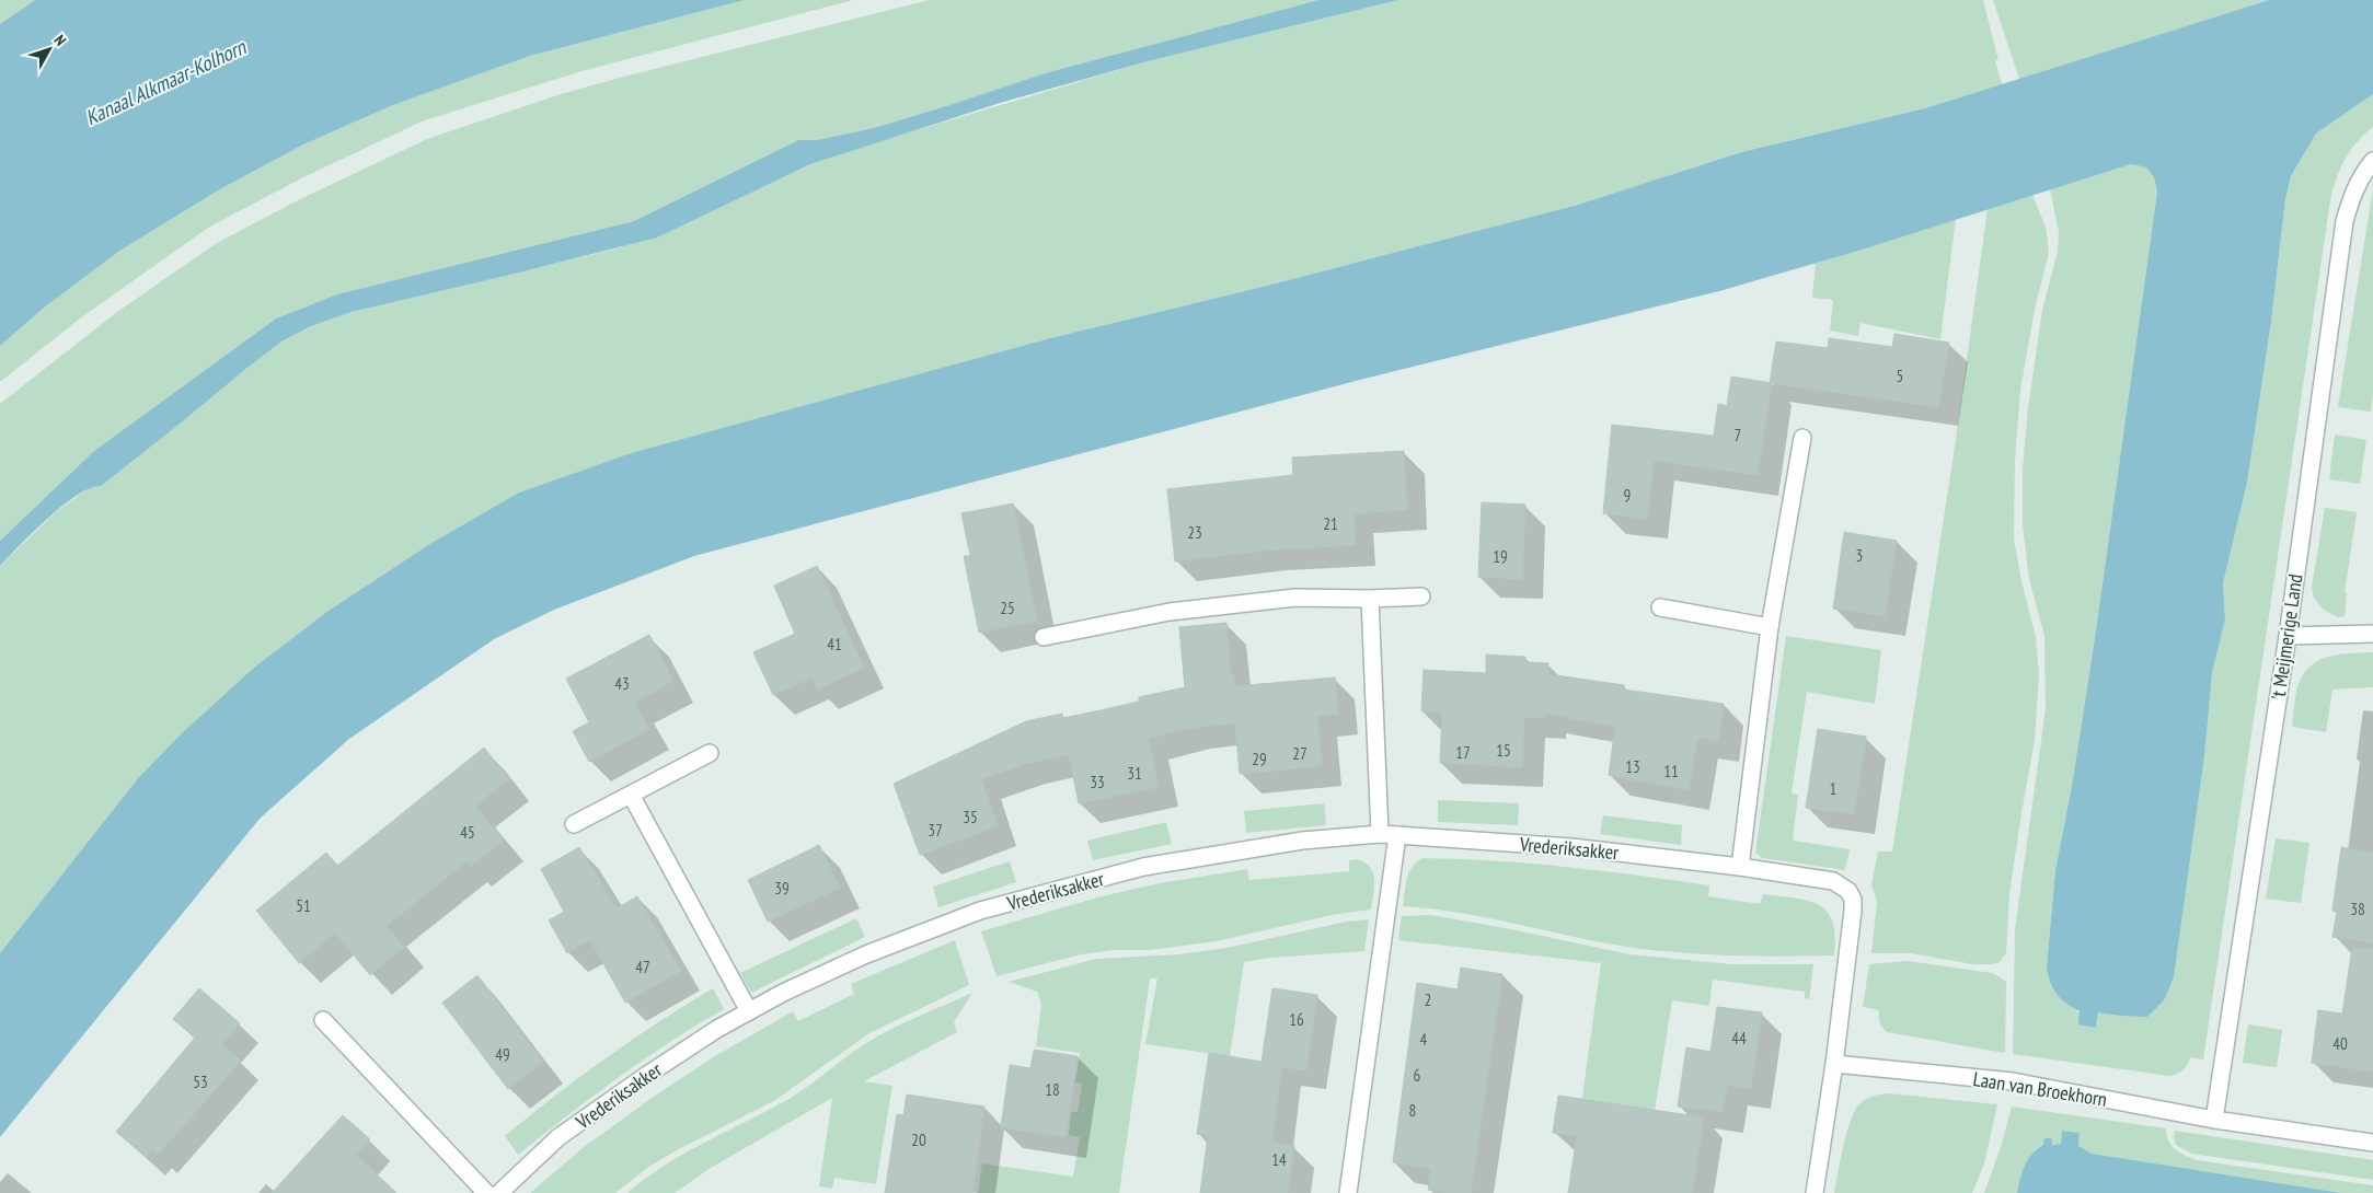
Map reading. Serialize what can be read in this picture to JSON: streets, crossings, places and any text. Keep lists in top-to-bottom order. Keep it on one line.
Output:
{"streets":{"street":["'t Meijmerige Land","Vrederiksakker","Laan van Broekhorn"]},"crossings":[["'t Meijmerige Land","Laan van Broekhorn"],["Vrederiksakker","Laan van Broekhorn"]],"water":["Kanaal Alkmaar-Kolhorn"],"house_numbers":["5","7","9","21","23","3","19","25","41","43","15","17","27","29","13","11","31","33","1","35","37","45","39","51","38","47","2","16","44","4","40","49","6","53","18","8","20","14"],"north":"top right"}
